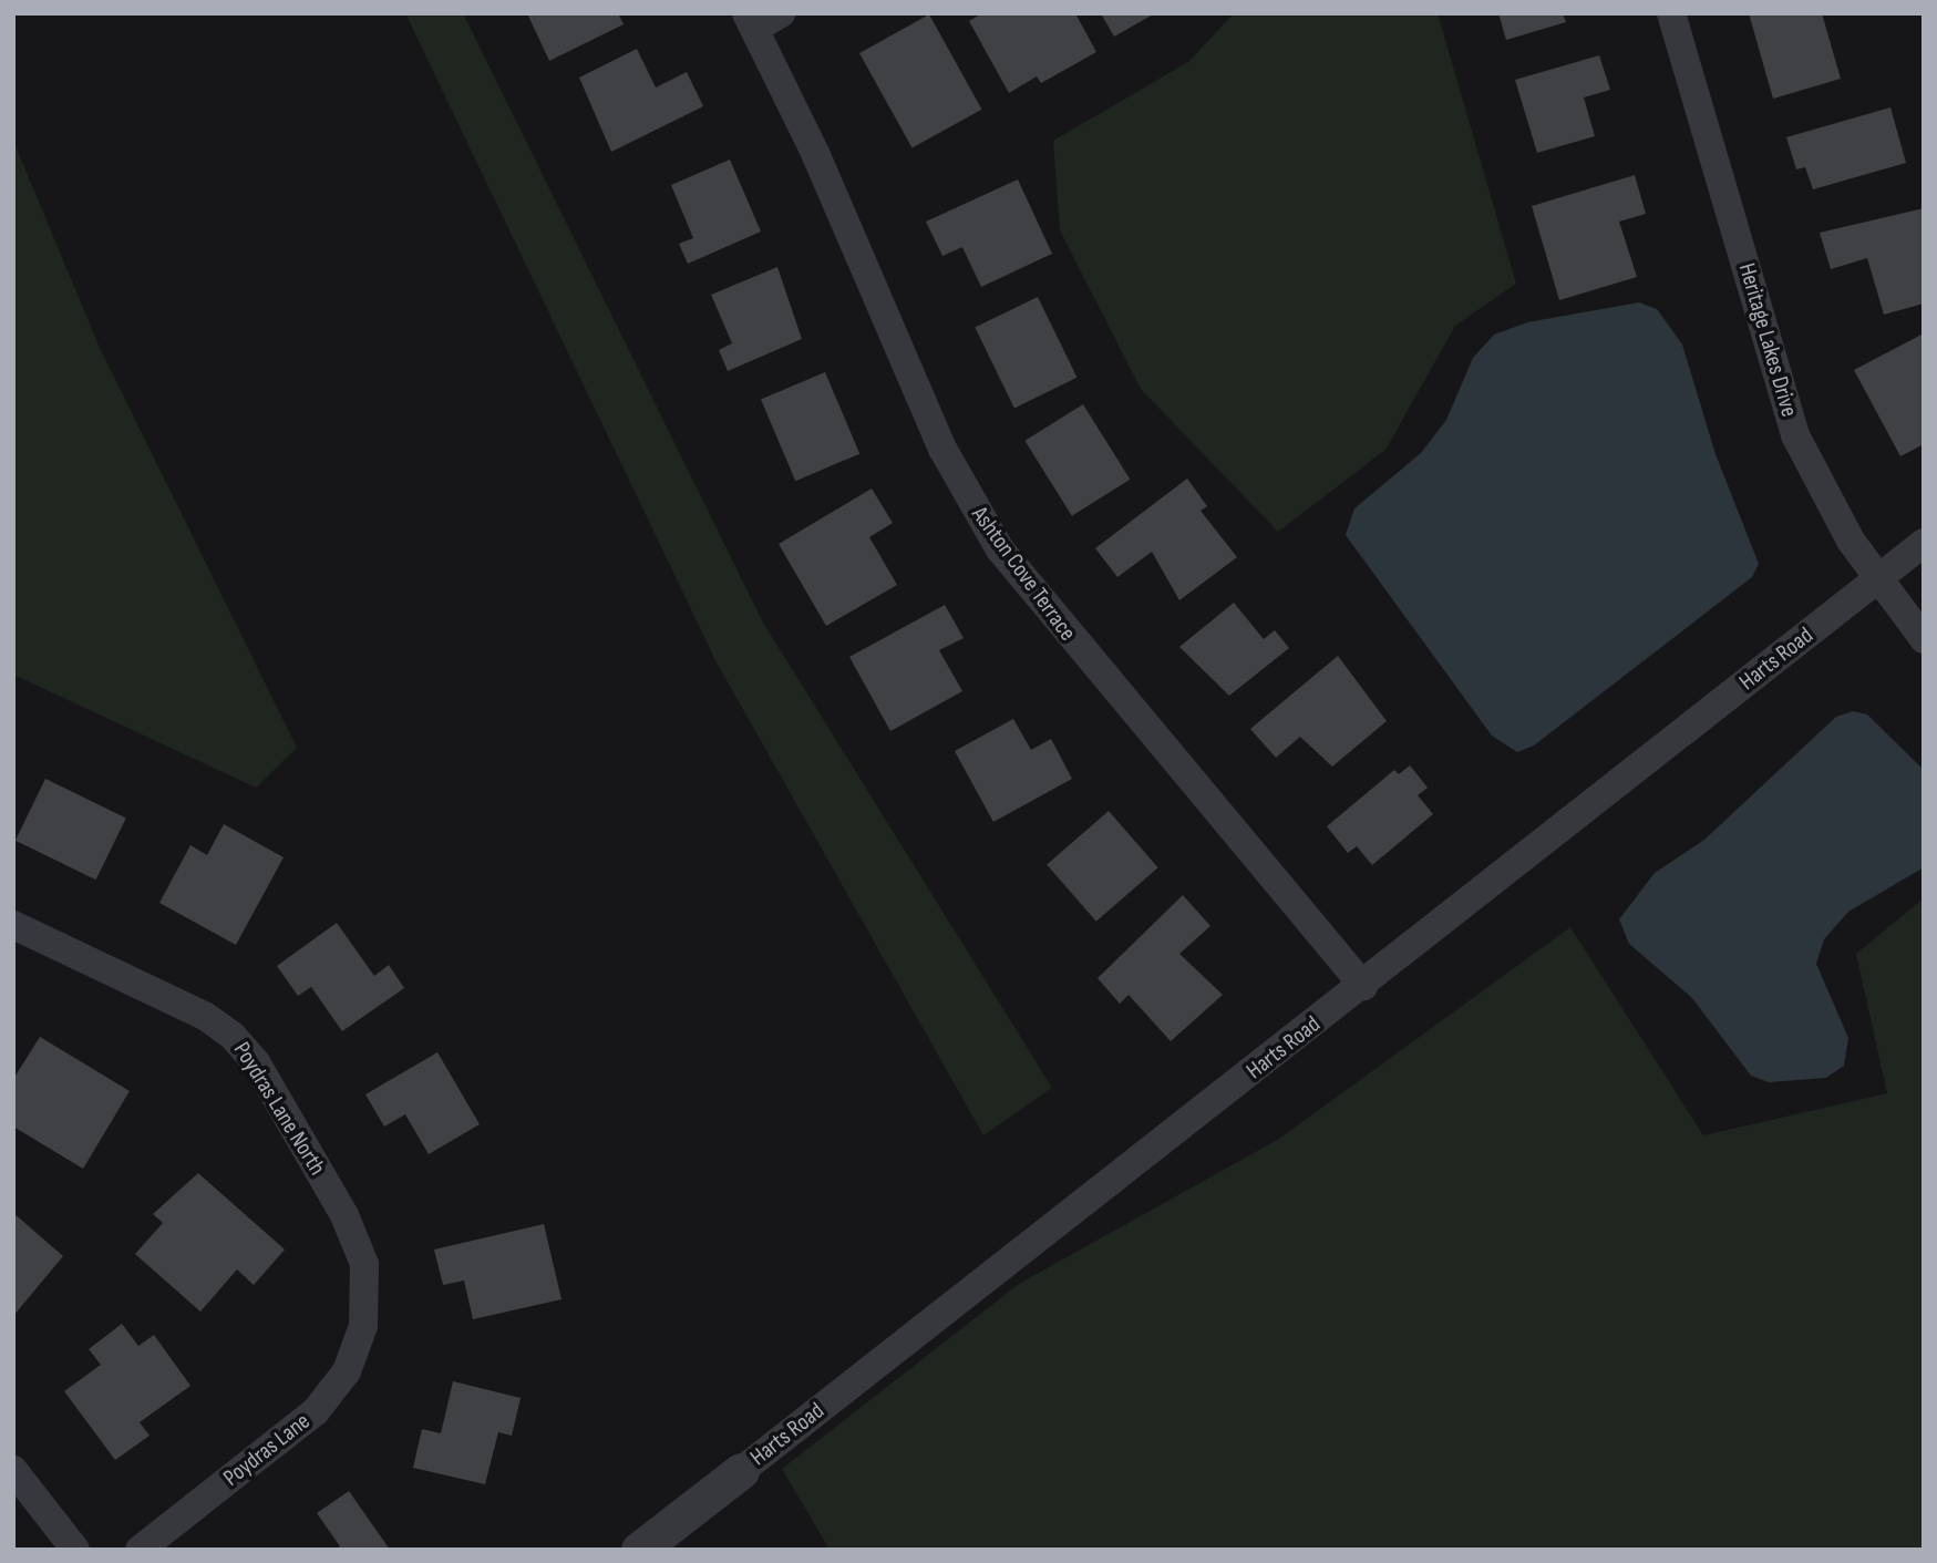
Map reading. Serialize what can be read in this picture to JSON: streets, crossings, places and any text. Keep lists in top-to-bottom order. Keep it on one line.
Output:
{"streets":{"street":["Heritage Lakes Drive","Ashton Cove Terrace","Harts Road","Poydras Lane North","Poydras Lane"]},"crossings":[["Heritage Lakes Drive","Harts Road"],["Ashton Cove Terrace","Harts Road"],["Poydras Lane North","Poydras Lane"]]}
